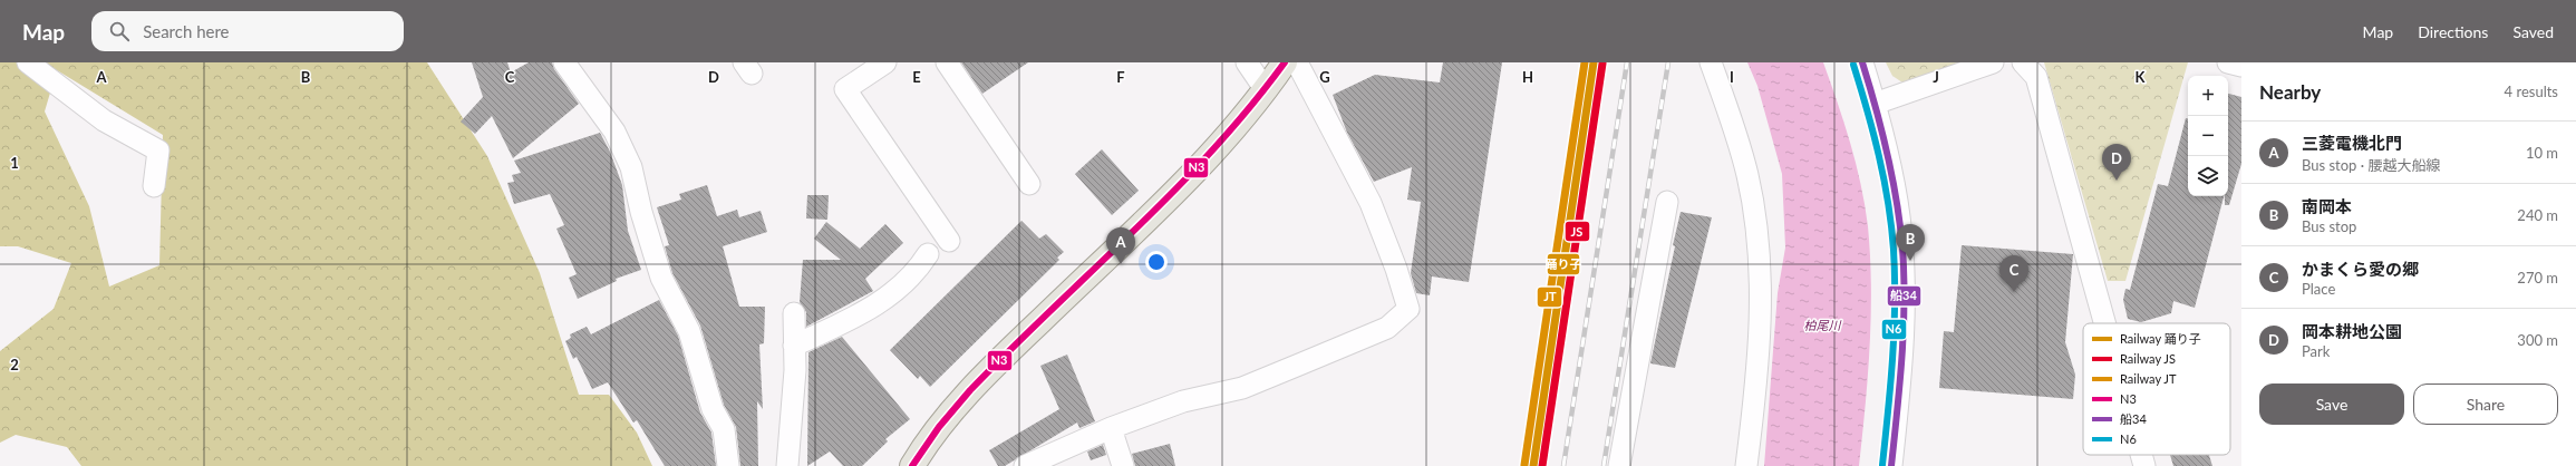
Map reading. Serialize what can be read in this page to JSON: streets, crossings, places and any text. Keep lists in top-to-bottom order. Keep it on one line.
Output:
{"water":["柏尾川"],"lines":["rail line 踊り子","rail line JT","transit line N3","transit line 船34","rail line JS","transit line N6"],"legend":["Railway 踊り子","Railway JS","Railway JT","N3","船34","N6"],"page":{"header":"Map","search":"Search here","nav":["Map","Directions","Saved"],"heading":["Nearby","4 results"],"map_buttons":["+","−"],"list":[{"mark":"A","name":"三菱電機北門","note":"Bus stop · 腰越大船線","value":"10 m"},{"mark":"B","name":"南岡本","note":"Bus stop","value":"240 m"},{"mark":"C","name":"かまくら愛の郷","note":"Place","value":"270 m"},{"mark":"D","name":"岡本耕地公園","note":"Park","value":"300 m"}],"pins":["D","B","A","C"],"buttons":["Save","Share"]},"grid":{"columns":["A","B","C","D","E","F","G","H","I","J","K"],"rows":["1","2"]}}
